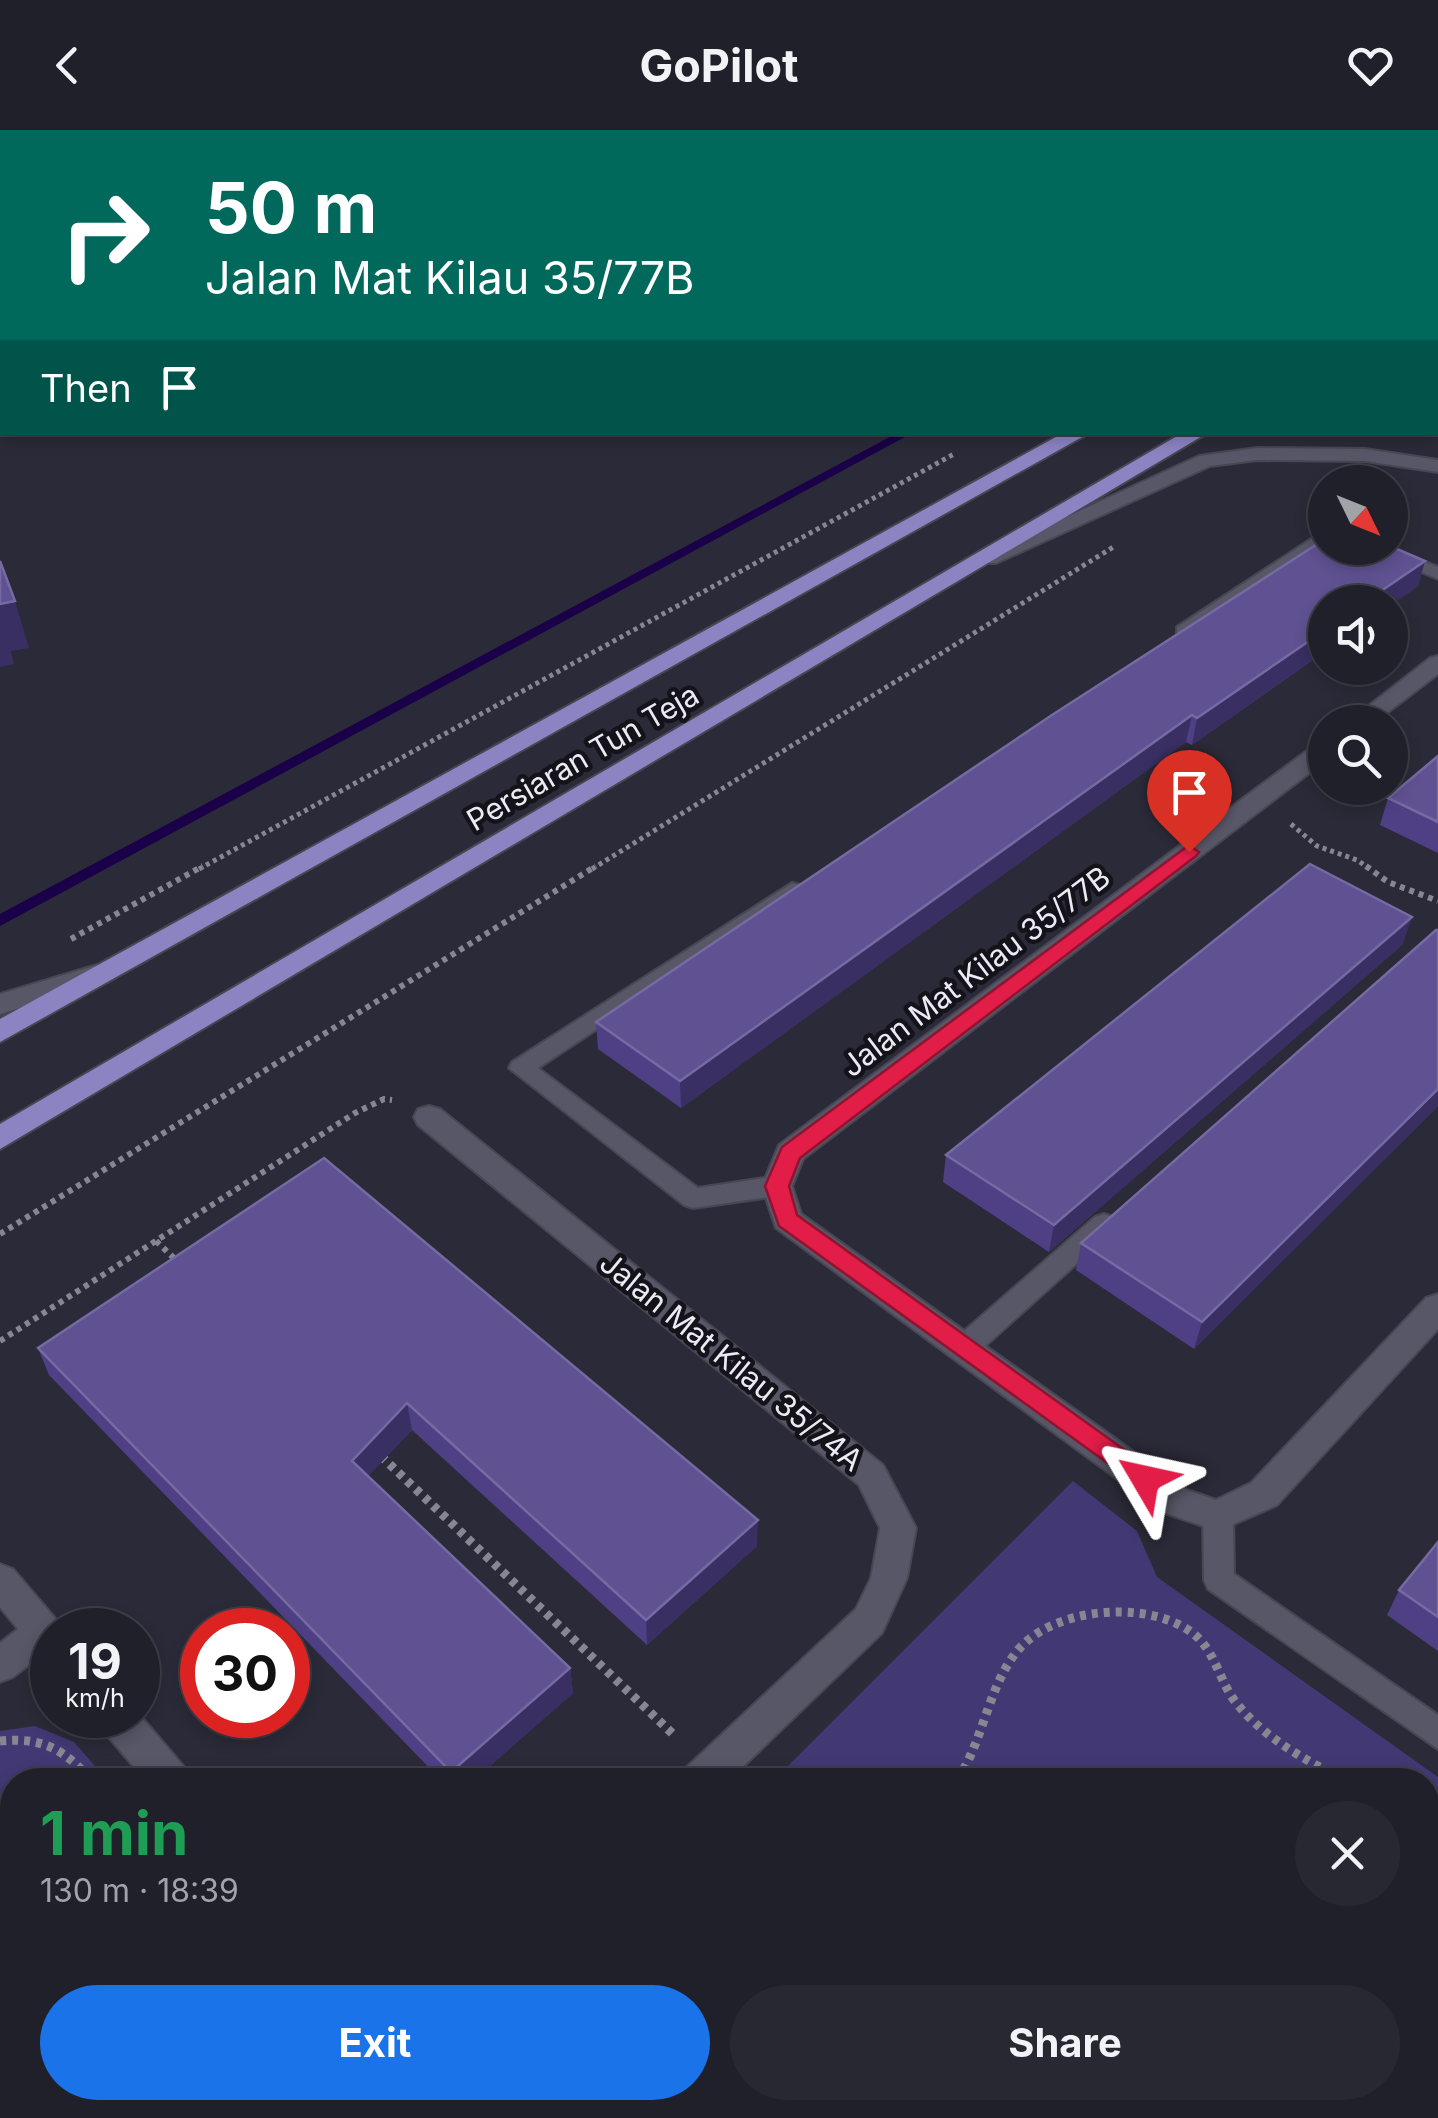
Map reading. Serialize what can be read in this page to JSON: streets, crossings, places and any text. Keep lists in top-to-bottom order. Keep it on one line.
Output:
{"streets":{"main road":["Persiaran Tun Teja"],"street":["Jalan Mat Kilau 35/77B","Jalan Mat Kilau 35/74A"]},"north":"bottom right","page":{"header":"GoPilot","turn":["50 m","Jalan Mat Kilau 35/77B"],"then":"Then","speed":"19 km/h","limit":"30","heading":["1 min","130 m · 18:39"],"buttons":["Exit","Share"]}}
